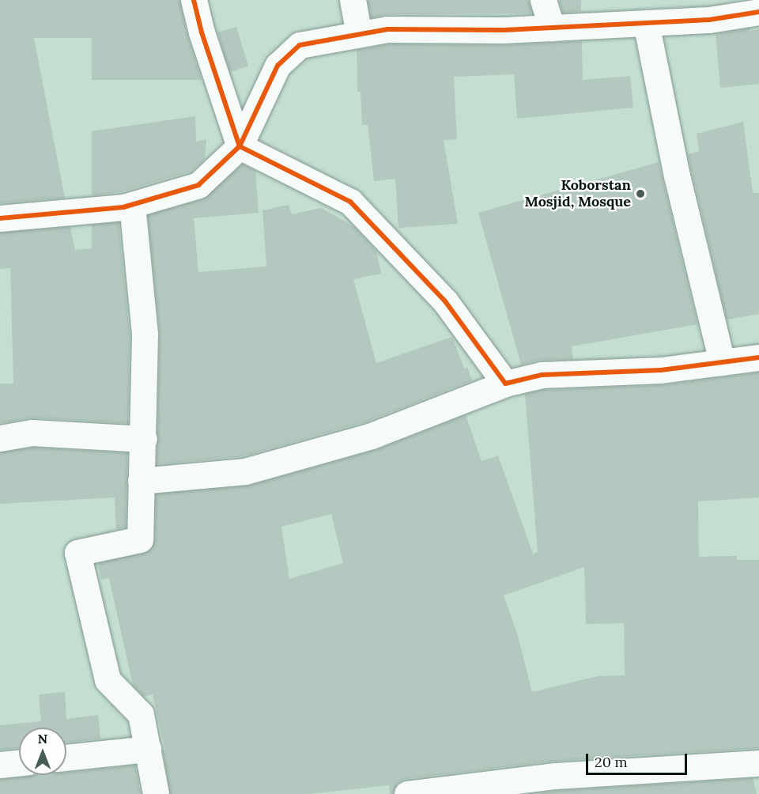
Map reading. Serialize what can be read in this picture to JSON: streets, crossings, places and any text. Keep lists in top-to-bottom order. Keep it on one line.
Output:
{"places":["Koborstan Mosjid, Mosque"],"scale_bar":"20 m","north":"top"}
